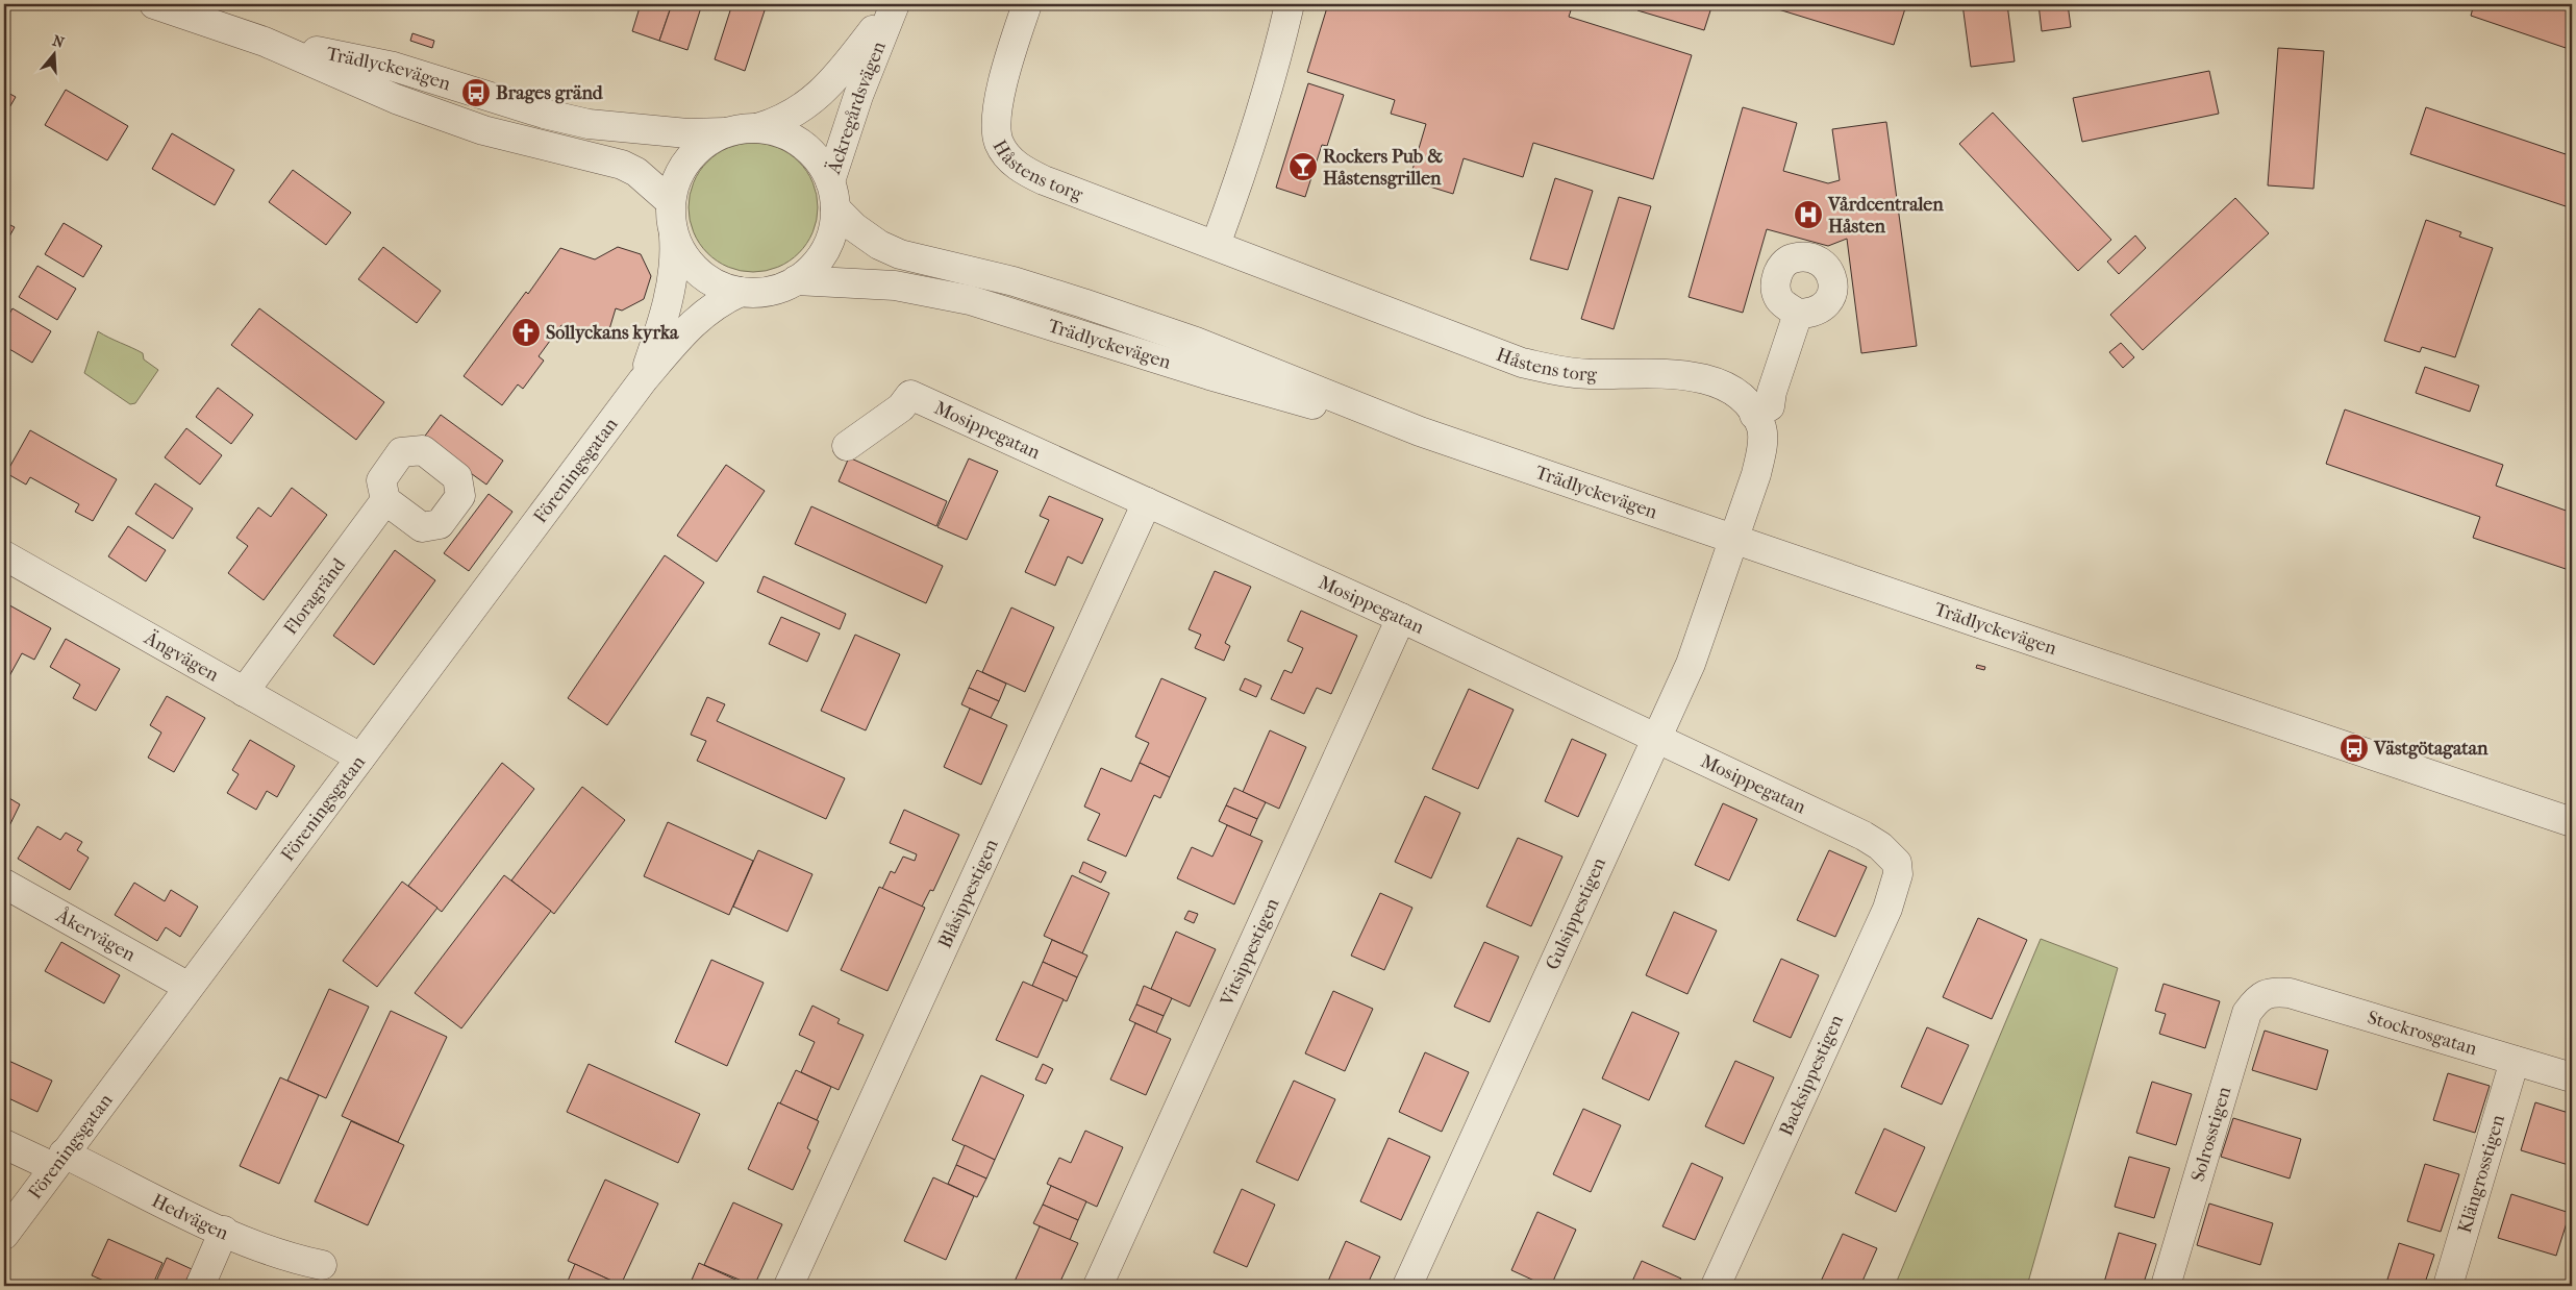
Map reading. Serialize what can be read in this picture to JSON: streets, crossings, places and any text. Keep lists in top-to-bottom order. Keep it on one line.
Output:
{"streets":{"street":["Trädlyckevägen","Äckregårdsvägen","Håstens torg","Mosippegatan","Föreningsgatan","Floragränd","Ängvägen","Blåsippestigen","Gulsippestigen","Åkervägen","Vitsippestigen","Stockrosgatan","Backsippestigen","Solrosstigen","Klängrosstigen","Hedvägen"]},"crossings":[["Trädlyckevägen","Äckregårdsvägen"],["Trädlyckevägen","Håstens torg"],["Trädlyckevägen","Föreningsgatan"],["Trädlyckevägen","Gulsippestigen"],["Äckregårdsvägen","Föreningsgatan"],["Håstens torg","Gulsippestigen"],["Mosippegatan","Blåsippestigen"],["Mosippegatan","Gulsippestigen"],["Mosippegatan","Vitsippestigen"],["Mosippegatan","Backsippestigen"],["Föreningsgatan","Ängvägen"],["Föreningsgatan","Åkervägen"],["Föreningsgatan","Hedvägen"],["Floragränd","Ängvägen"],["Stockrosgatan","Solrosstigen"],["Stockrosgatan","Klängrosstigen"]],"places":{"bus stop":["Brages gränd","Västgötagatan"],"bar":["Rockers Pub & Håstensgrillen"],"hospital":["Vårdcentralen Håsten"],"church":["Sollyckans kyrka"]},"north":"top"}
